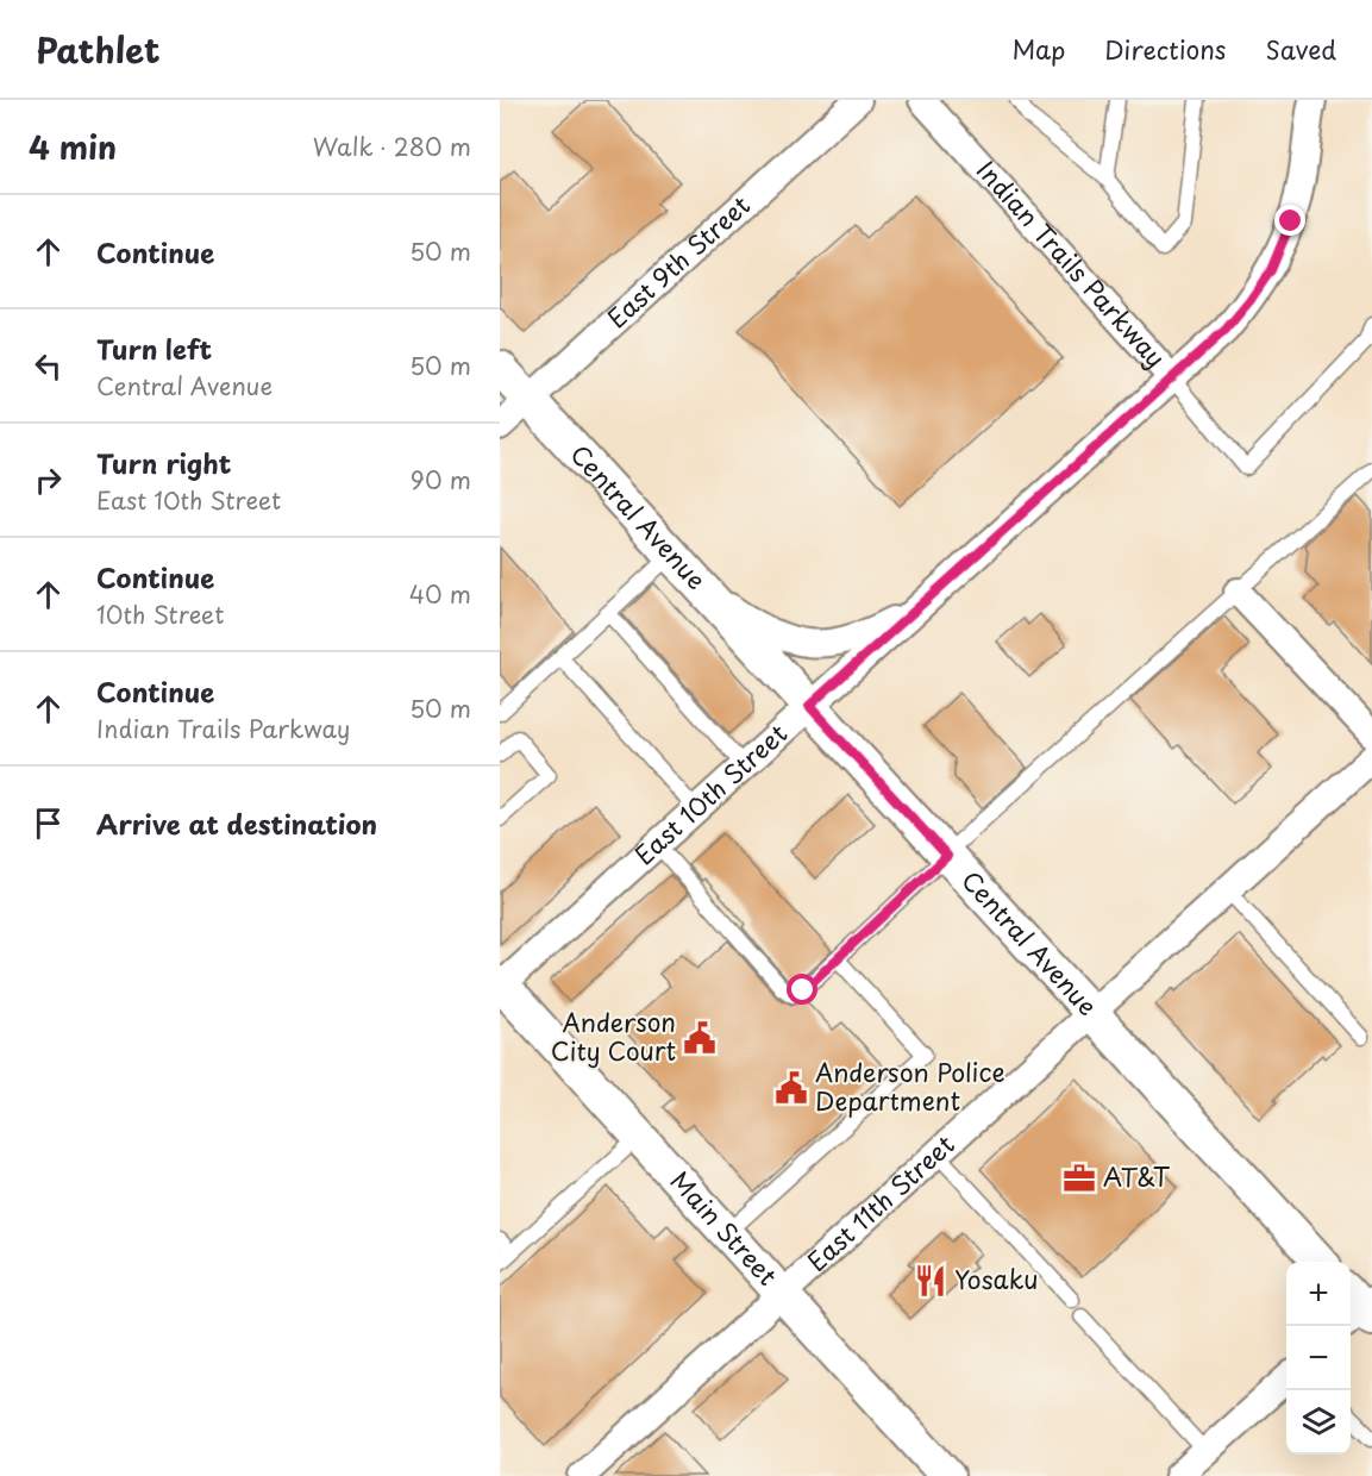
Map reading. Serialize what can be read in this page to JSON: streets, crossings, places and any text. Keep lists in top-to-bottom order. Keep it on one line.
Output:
{"streets":{"street":["East 9th Street","Indian Trails Parkway","Central Avenue","East 10th Street","East 11th Street","Main Street"]},"crossings":[["East 9th Street","Central Avenue"],["Indian Trails Parkway","East 10th Street"],["Central Avenue","East 10th Street"],["Central Avenue","East 11th Street"],["East 10th Street","Main Street"],["East 11th Street","Main Street"]],"places":{"public building":["Anderson City Court","Anderson Police Department"],"office":["AT&T"],"restaurant":["Yosaku"]},"page":{"header":"Pathlet","nav":["Map","Directions","Saved"],"heading":["4 min","Walk · 280 m"],"list":[["Continue","50 m"],["Turn left","Central Avenue","50 m"],["Turn right","East 10th Street","90 m"],["Continue","10th Street","40 m"],["Continue","Indian Trails Parkway","50 m"],"Arrive at destination"],"map_buttons":["+","−"]}}
